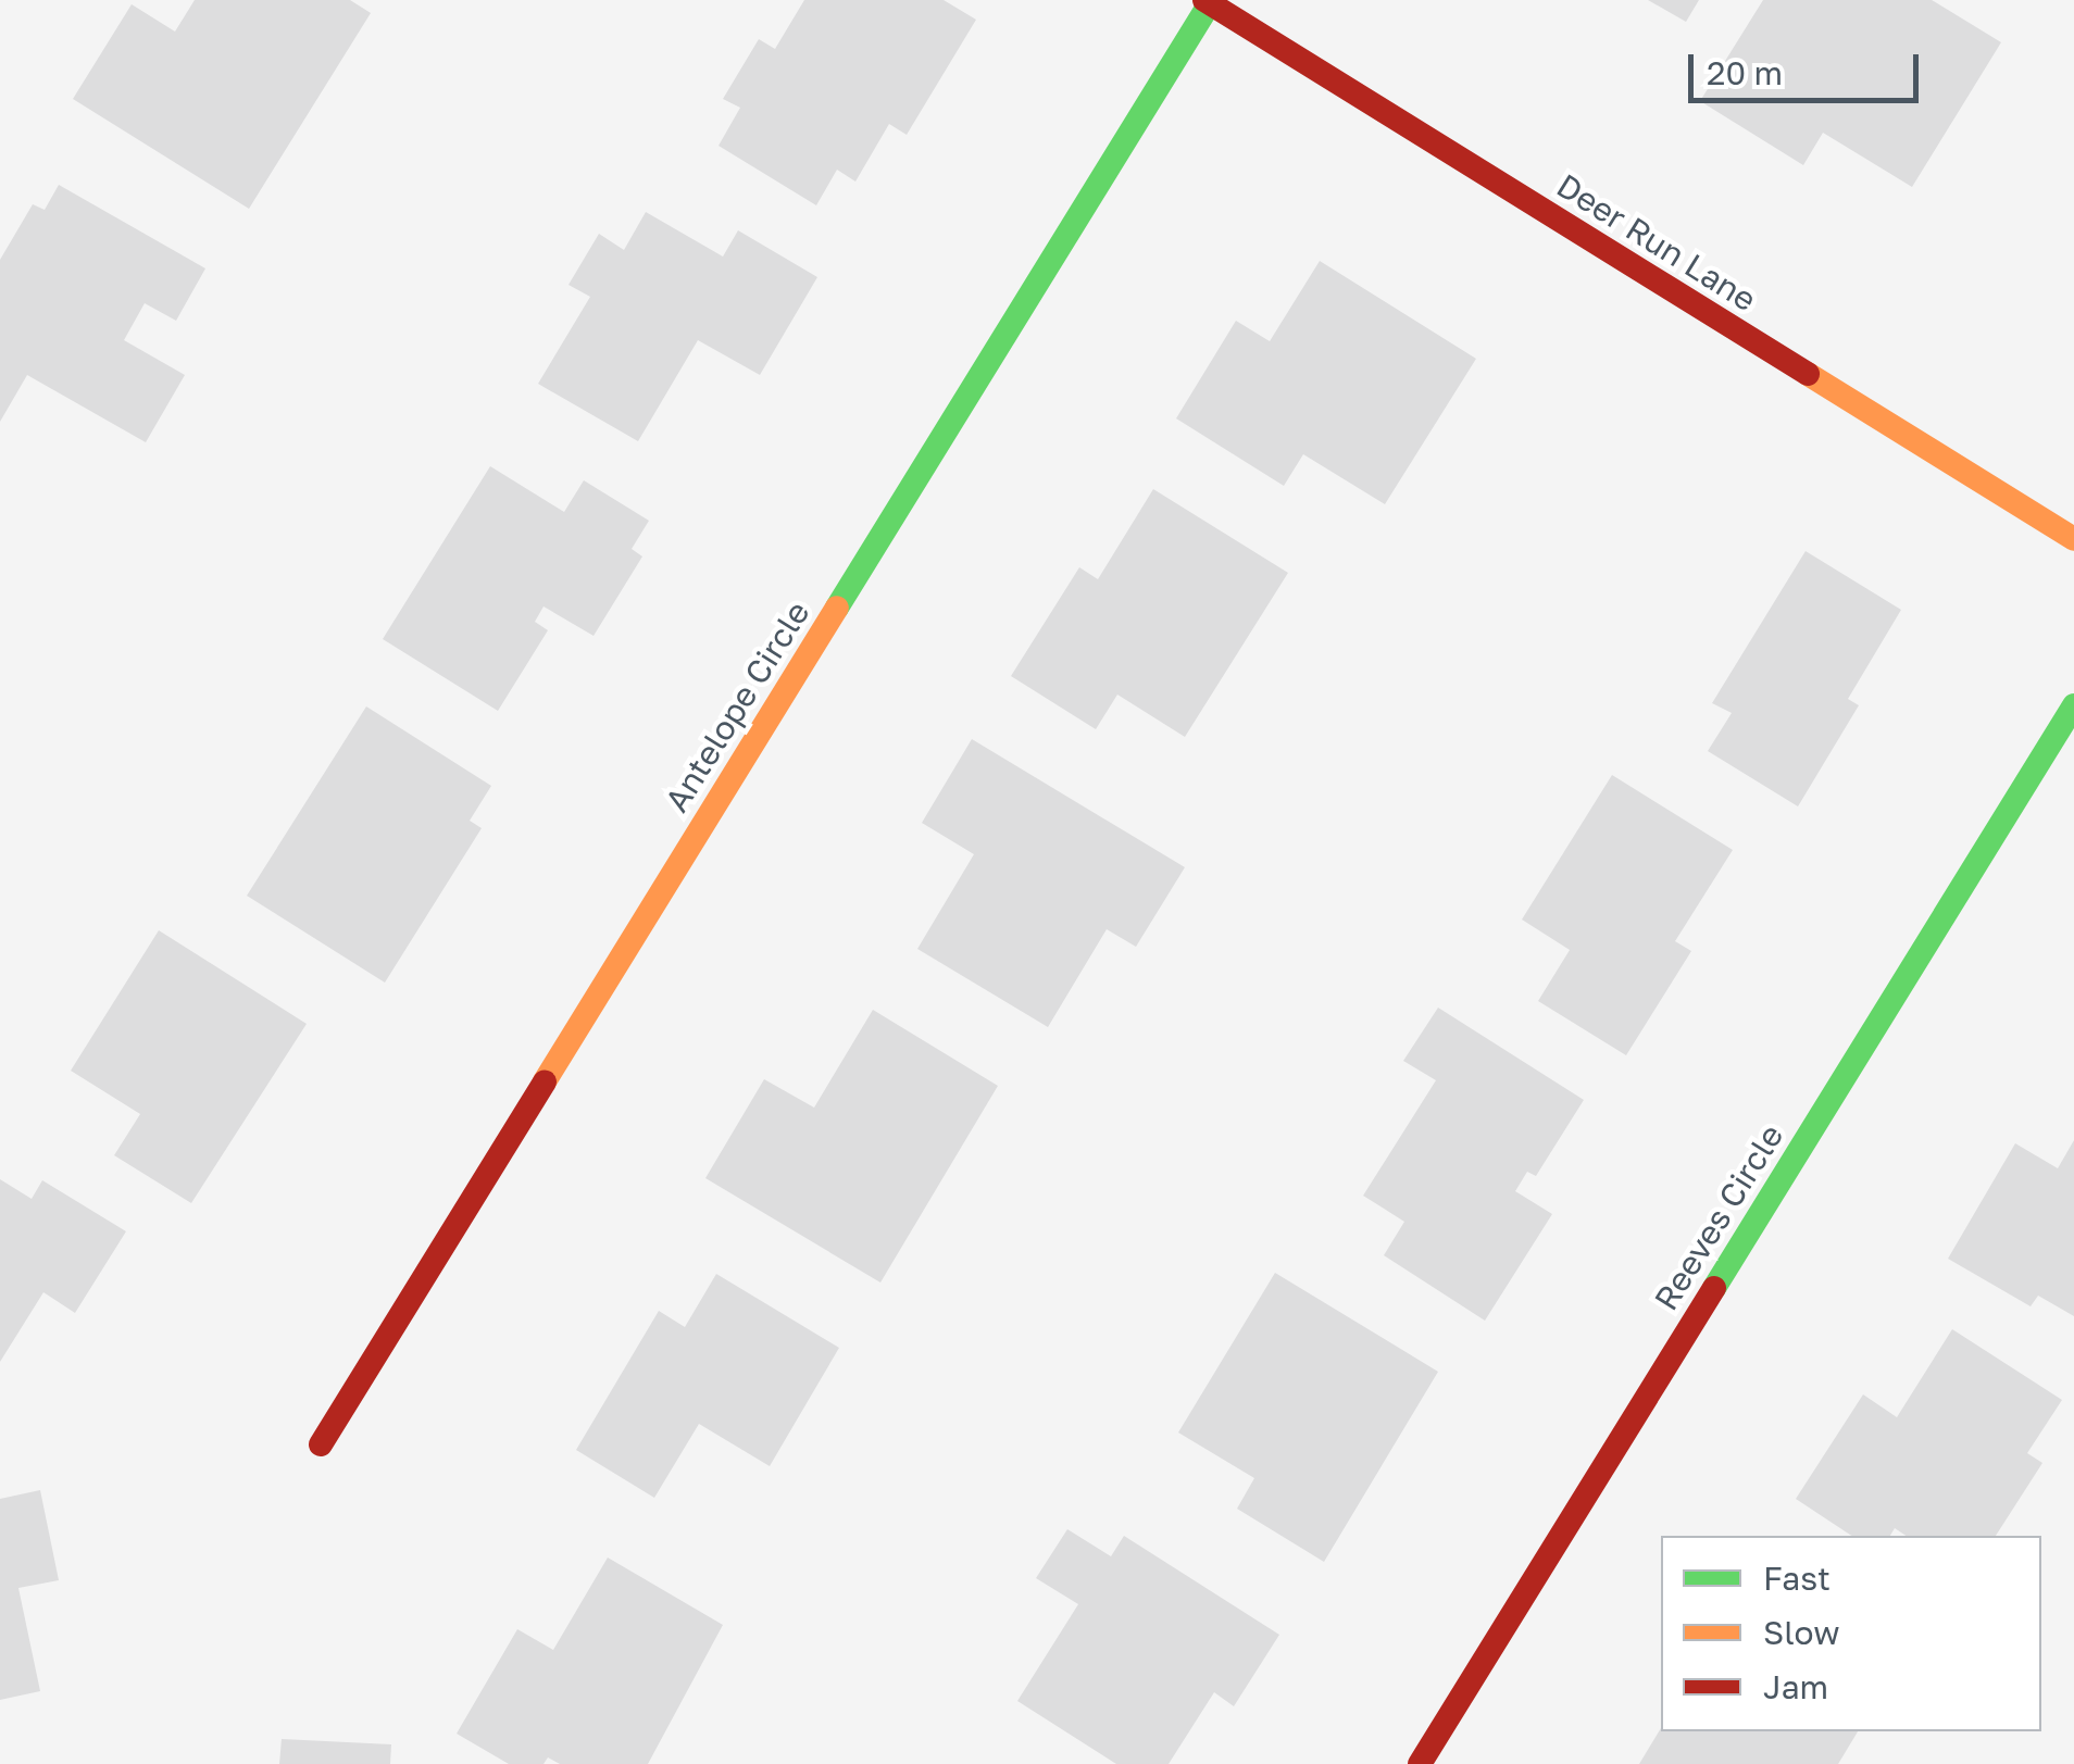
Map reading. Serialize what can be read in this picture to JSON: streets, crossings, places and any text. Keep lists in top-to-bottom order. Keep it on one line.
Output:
{"streets":{"street":["Deer Run Lane","Antelope Circle","Reeves Circle"]},"crossings":[["Deer Run Lane","Antelope Circle"]],"legend":["Fast","Slow","Jam"],"scale_bar":"20 m"}
